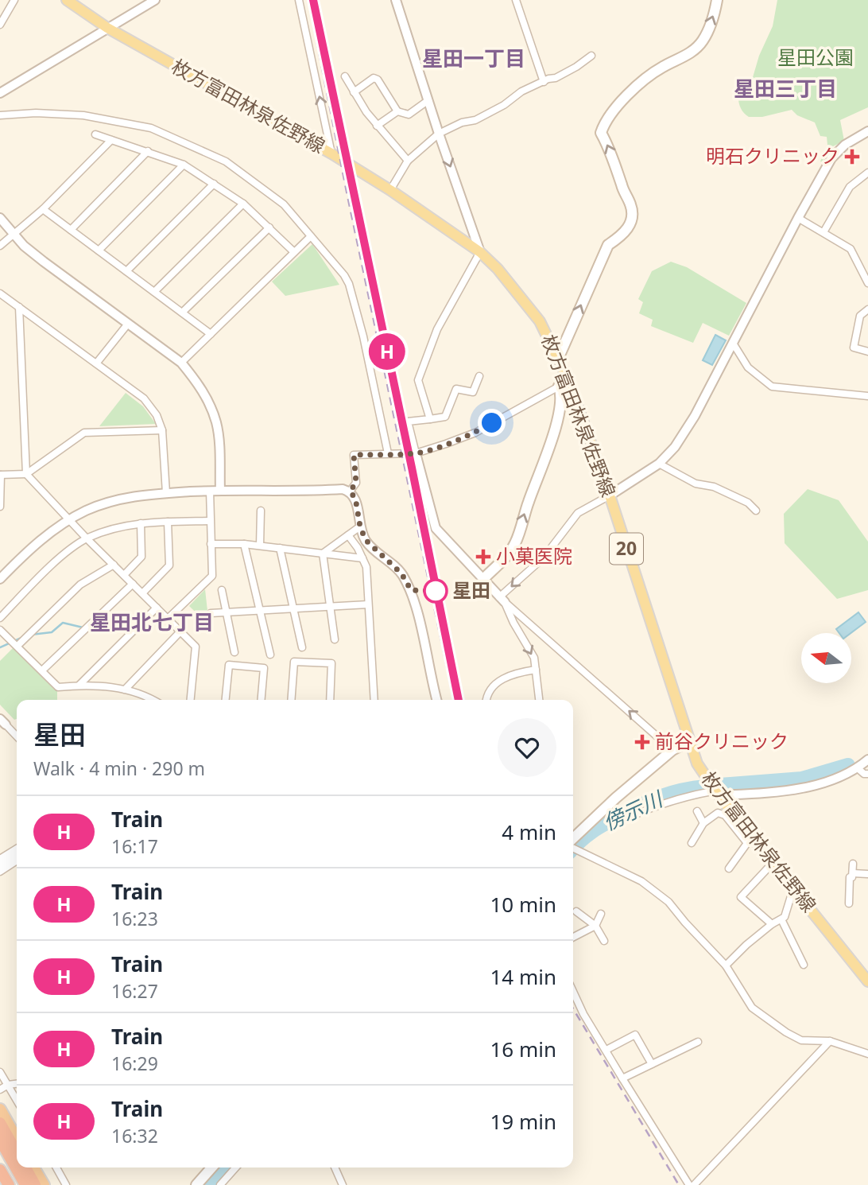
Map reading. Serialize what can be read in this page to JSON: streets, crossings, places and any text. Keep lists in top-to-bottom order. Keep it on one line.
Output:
{"streets":{"main road":["枚方富田林泉佐野線","20"]},"districts":["星田一丁目","星田三丁目","星田北七丁目"],"water":["傍示川"],"parks":["星田公園"],"places":{"health":["明石クリニック","小菓医院","前谷クリニック"],"other":["星田"]},"north":"left","page":{"on_map":"H","heading":["星田","Walk · 4 min · 290 m"],"list":[{"mark":"H","name":"Train","note":"16:17","value":"4 min"},{"mark":"H","name":"Train","note":"16:23","value":"10 min"},{"mark":"H","name":"Train","note":"16:27","value":"14 min"},{"mark":"H","name":"Train","note":"16:29","value":"16 min"},{"mark":"H","name":"Train","note":"16:32","value":"19 min"}]}}
